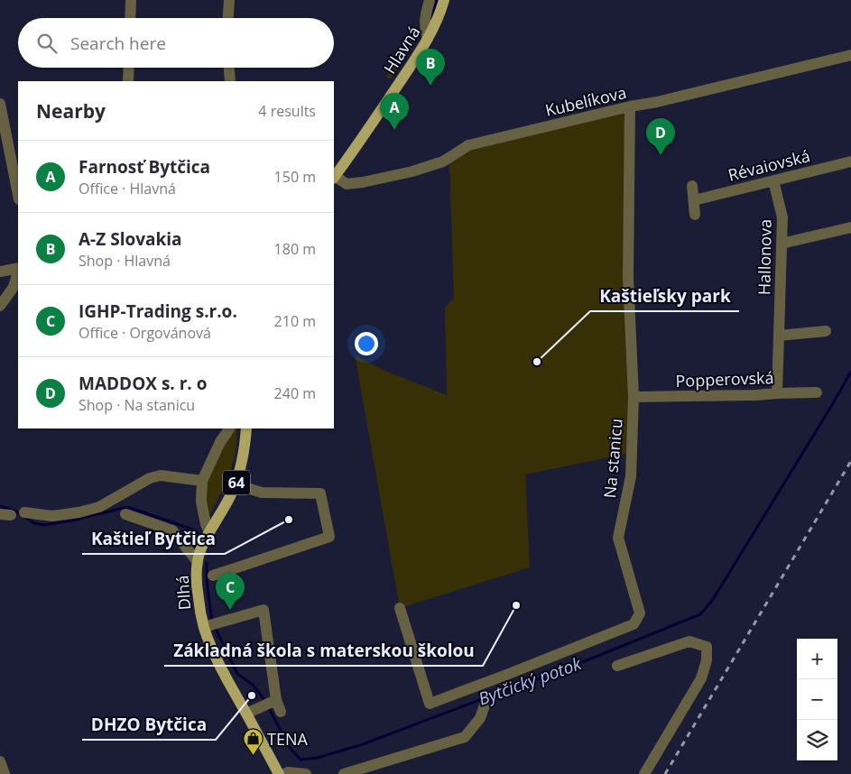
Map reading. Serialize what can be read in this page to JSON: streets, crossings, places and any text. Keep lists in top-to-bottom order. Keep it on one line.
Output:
{"streets":{"main road":["Hlavná","64","Dlhá"],"street":["Kubelíkova","Révaiovská","Hallonova","Popperovská","Na stanicu"]},"crossings":[["Hlavná","Kubelíkova"],["Kubelíkova","Na stanicu"],["Révaiovská","Hallonova"],["Hallonova","Popperovská"],["Popperovská","Na stanicu"]],"water":["Bytčický potok"],"places":{"other":["Kaštieľsky park","Kaštieľ Bytčica","Základná škola s materskou školou","DHZO Bytčica"],"shop":["TENA"]},"page":{"search":"Search here","pins":["B","A","D","C"],"heading":["Nearby","4 results"],"list":[{"mark":"A","name":"Farnosť Bytčica","note":"Office · Hlavná","value":"150 m"},{"mark":"B","name":"A-Z Slovakia","note":"Shop · Hlavná","value":"180 m"},{"mark":"C","name":"IGHP-Trading s.r.o.","note":"Office · Orgovánová","value":"210 m"},{"mark":"D","name":"MADDOX s. r. o","note":"Shop · Na stanicu","value":"240 m"}],"map_buttons":["+","−"]}}
